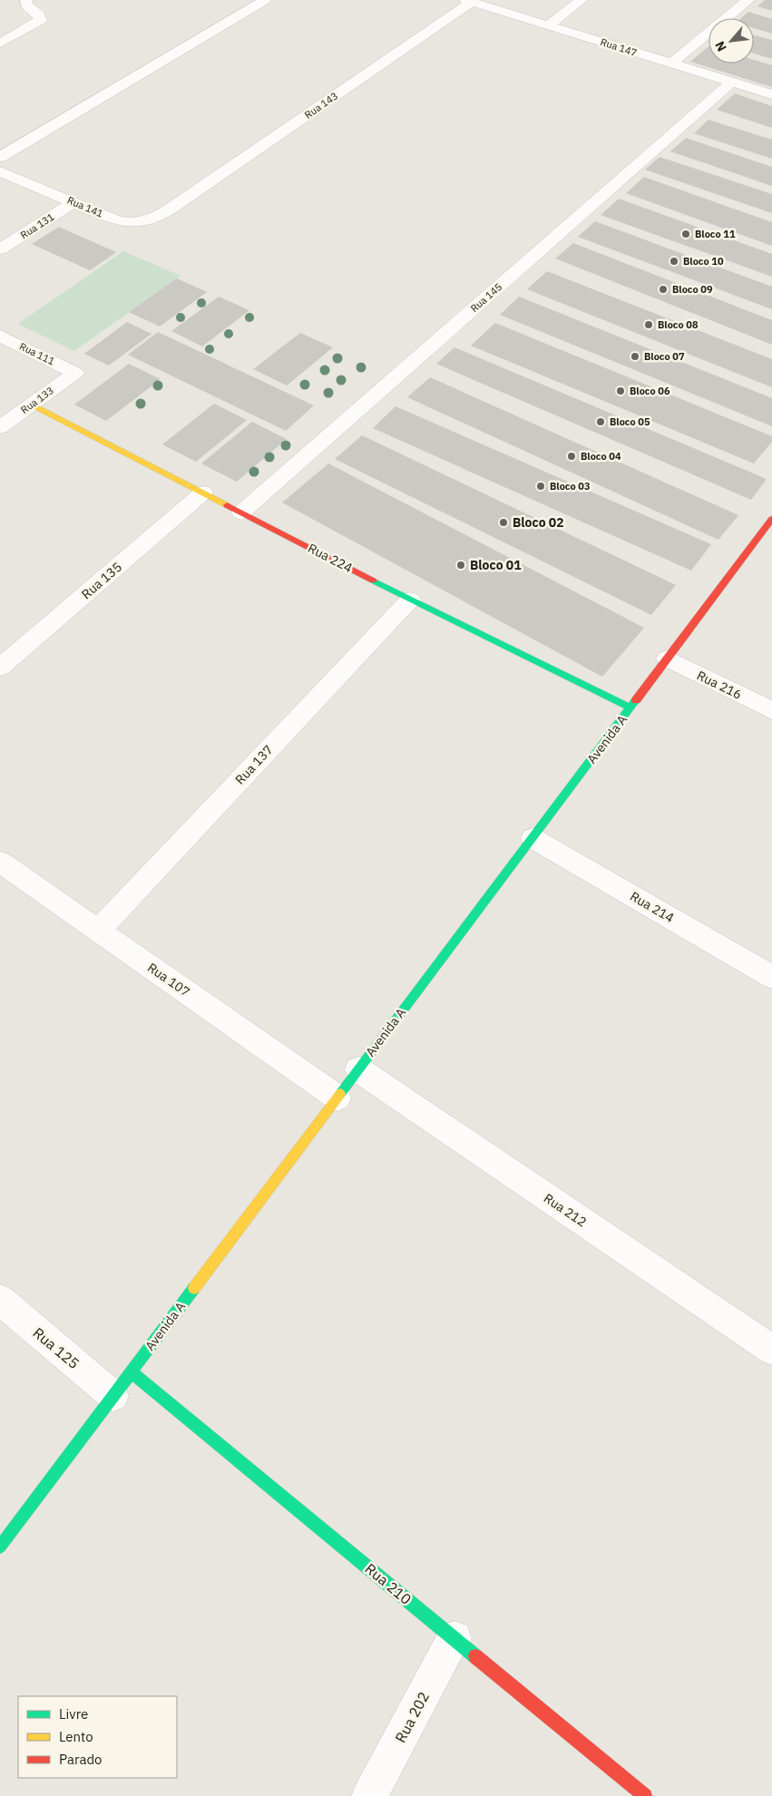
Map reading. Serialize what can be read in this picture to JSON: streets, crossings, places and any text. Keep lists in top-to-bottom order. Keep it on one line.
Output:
{"streets":{"street":["Rua 147","Rua 143","Rua 141","Rua 131","Rua 145","Rua 111","Rua 133","Rua 224","Rua 135","Rua 216","Avenida A","Rua 137","Rua 214","Rua 107","Rua 212","Rua 125","Rua 210","Rua 202"]},"crossings":[["Rua 147","Rua 143"],["Rua 147","Rua 145"],["Rua 143","Rua 141"],["Rua 141","Rua 131"],["Rua 145","Rua 224"],["Rua 111","Rua 133"],["Rua 133","Rua 224"],["Rua 224","Rua 135"],["Rua 224","Avenida A"],["Rua 224","Rua 137"],["Rua 216","Avenida A"],["Avenida A","Rua 214"],["Avenida A","Rua 107"],["Avenida A","Rua 212"],["Avenida A","Rua 125"],["Avenida A","Rua 210"],["Rua 137","Rua 107"],["Rua 210","Rua 202"]],"places":["Bloco 11","Bloco 10","Bloco 09","Bloco 08","Bloco 07","Bloco 06","Bloco 05","Bloco 04","Bloco 03","Bloco 02","Bloco 01"],"legend":["Livre","Lento","Parado"],"north":"bottom left"}
